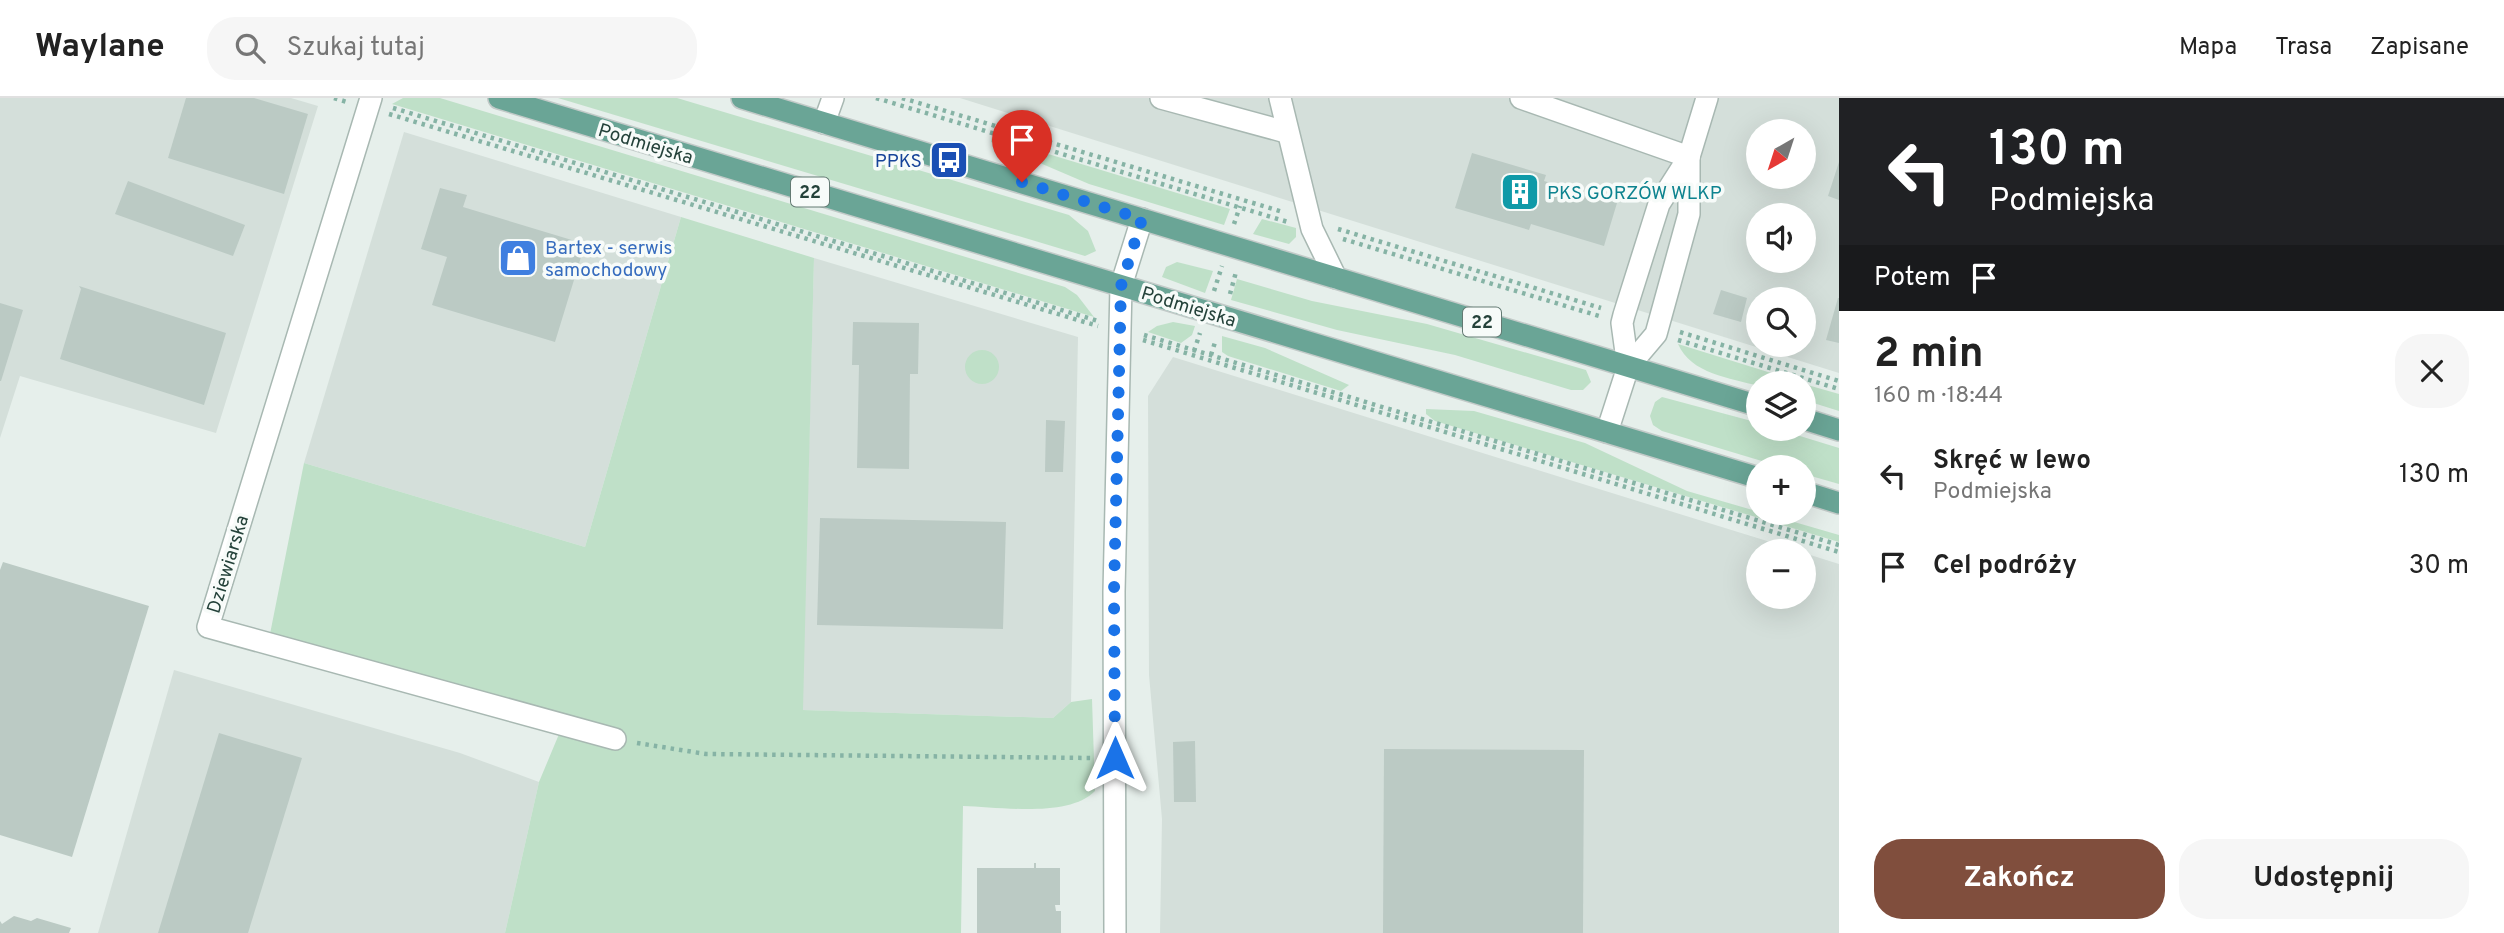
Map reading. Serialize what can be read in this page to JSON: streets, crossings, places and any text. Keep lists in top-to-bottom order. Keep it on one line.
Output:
{"streets":{"main road":["Podmiejska","22"],"street":["Dziewiarska"]},"places":{"bus stop":["PPKS"],"building":["PKS GORZÓW WLKP"],"shop":["Bartex - serwis samochodowy"]},"north":"bottom left","page":{"header":"Waylane","search":"Szukaj tutaj","nav":["Mapa","Trasa","Zapisane"],"turn":["130 m","Podmiejska"],"map_buttons":["+","−"],"then":"Potem","heading":["2 min","160 m · 18:44"],"list":[{"name":"Skręć w lewo","note":"Podmiejska","value":"130 m"},{"name":"Cel podróży","value":"30 m"}],"buttons":["Zakończ","Udostępnij"]}}
